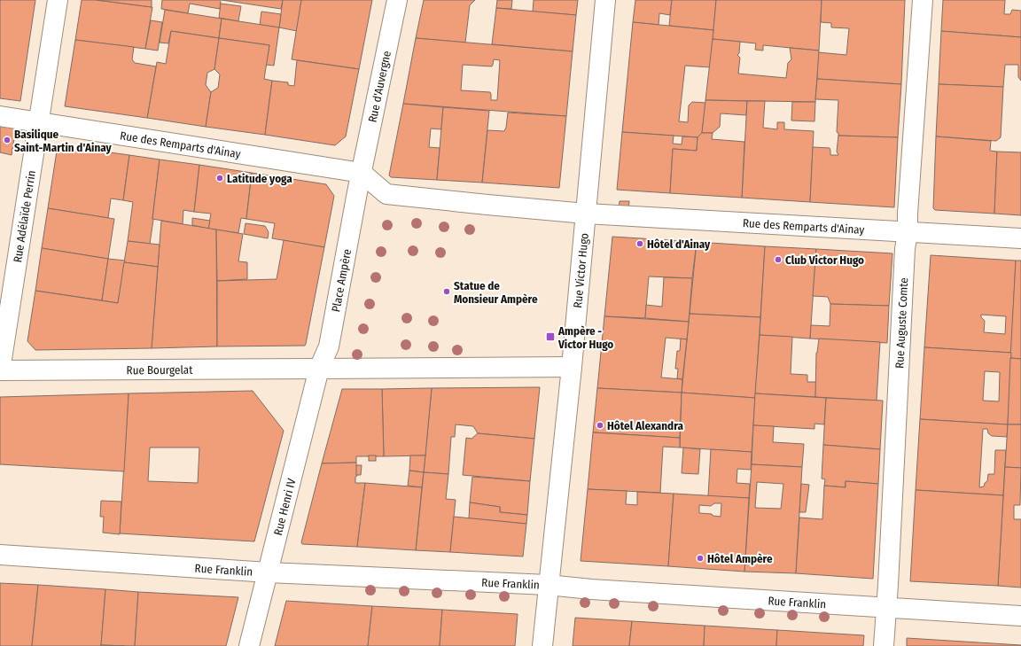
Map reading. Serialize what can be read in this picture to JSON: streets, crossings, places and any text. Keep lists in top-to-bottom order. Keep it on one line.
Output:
{"streets":{"street":["Rue d'Auvergne","Rue des Remparts d'Ainay","Rue Adélaïde Perrin","Rue Victor Hugo","Place Ampère","Rue Auguste Comte","Rue Bourgelat","Rue Henri IV","Rue Franklin"]},"crossings":[["Rue d'Auvergne","Rue des Remparts d'Ainay"],["Rue d'Auvergne","Place Ampère"],["Rue des Remparts d'Ainay","Rue Adélaïde Perrin"],["Rue des Remparts d'Ainay","Rue Victor Hugo"],["Rue des Remparts d'Ainay","Place Ampère"],["Rue des Remparts d'Ainay","Rue Auguste Comte"],["Rue Adélaïde Perrin","Rue Bourgelat"],["Rue Victor Hugo","Rue Franklin"],["Place Ampère","Rue Bourgelat"],["Place Ampère","Rue Henri IV"],["Rue Auguste Comte","Rue Franklin"],["Rue Bourgelat","Rue Henri IV"],["Rue Henri IV","Rue Franklin"]],"places":{"other":["Basilique Saint-Martin d'Ainay","Latitude yoga","Hôtel d'Ainay","Club Victor Hugo","Statue de Monsieur Ampère","Hôtel Alexandra","Hôtel Ampère"],"transit":["Ampère - Victor Hugo"]}}
